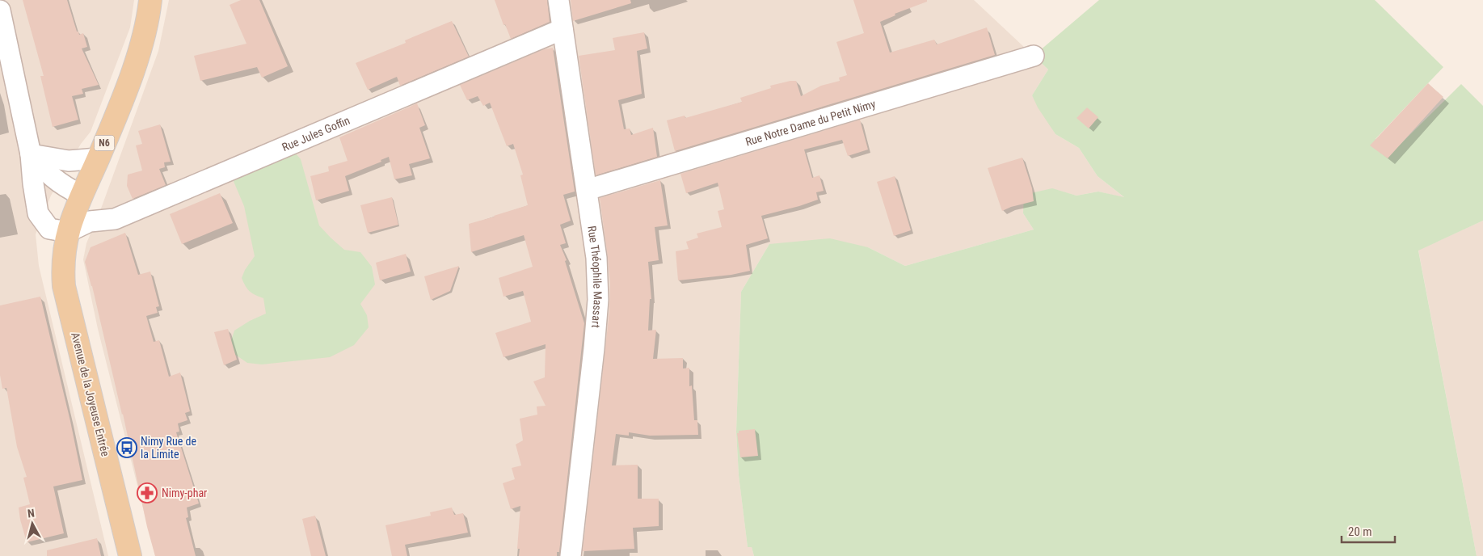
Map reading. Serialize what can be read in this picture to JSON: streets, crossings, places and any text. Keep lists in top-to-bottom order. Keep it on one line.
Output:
{"streets":{"main road":["N6","Avenue de la Joyeuse Entrée"],"street":["Rue Notre Dame du Petit Nimy","Rue Jules Goffin","Rue Théophile Massart"]},"crossings":[["Rue Notre Dame du Petit Nimy","Rue Théophile Massart"],["Rue Jules Goffin","Rue Théophile Massart"],["Rue Jules Goffin","Avenue de la Joyeuse Entrée"]],"places":{"bus stop":["Nimy Rue de la Limite"],"pharmacy":["Nimy-phar"]},"scale_bar":"20 m","north":"top"}
